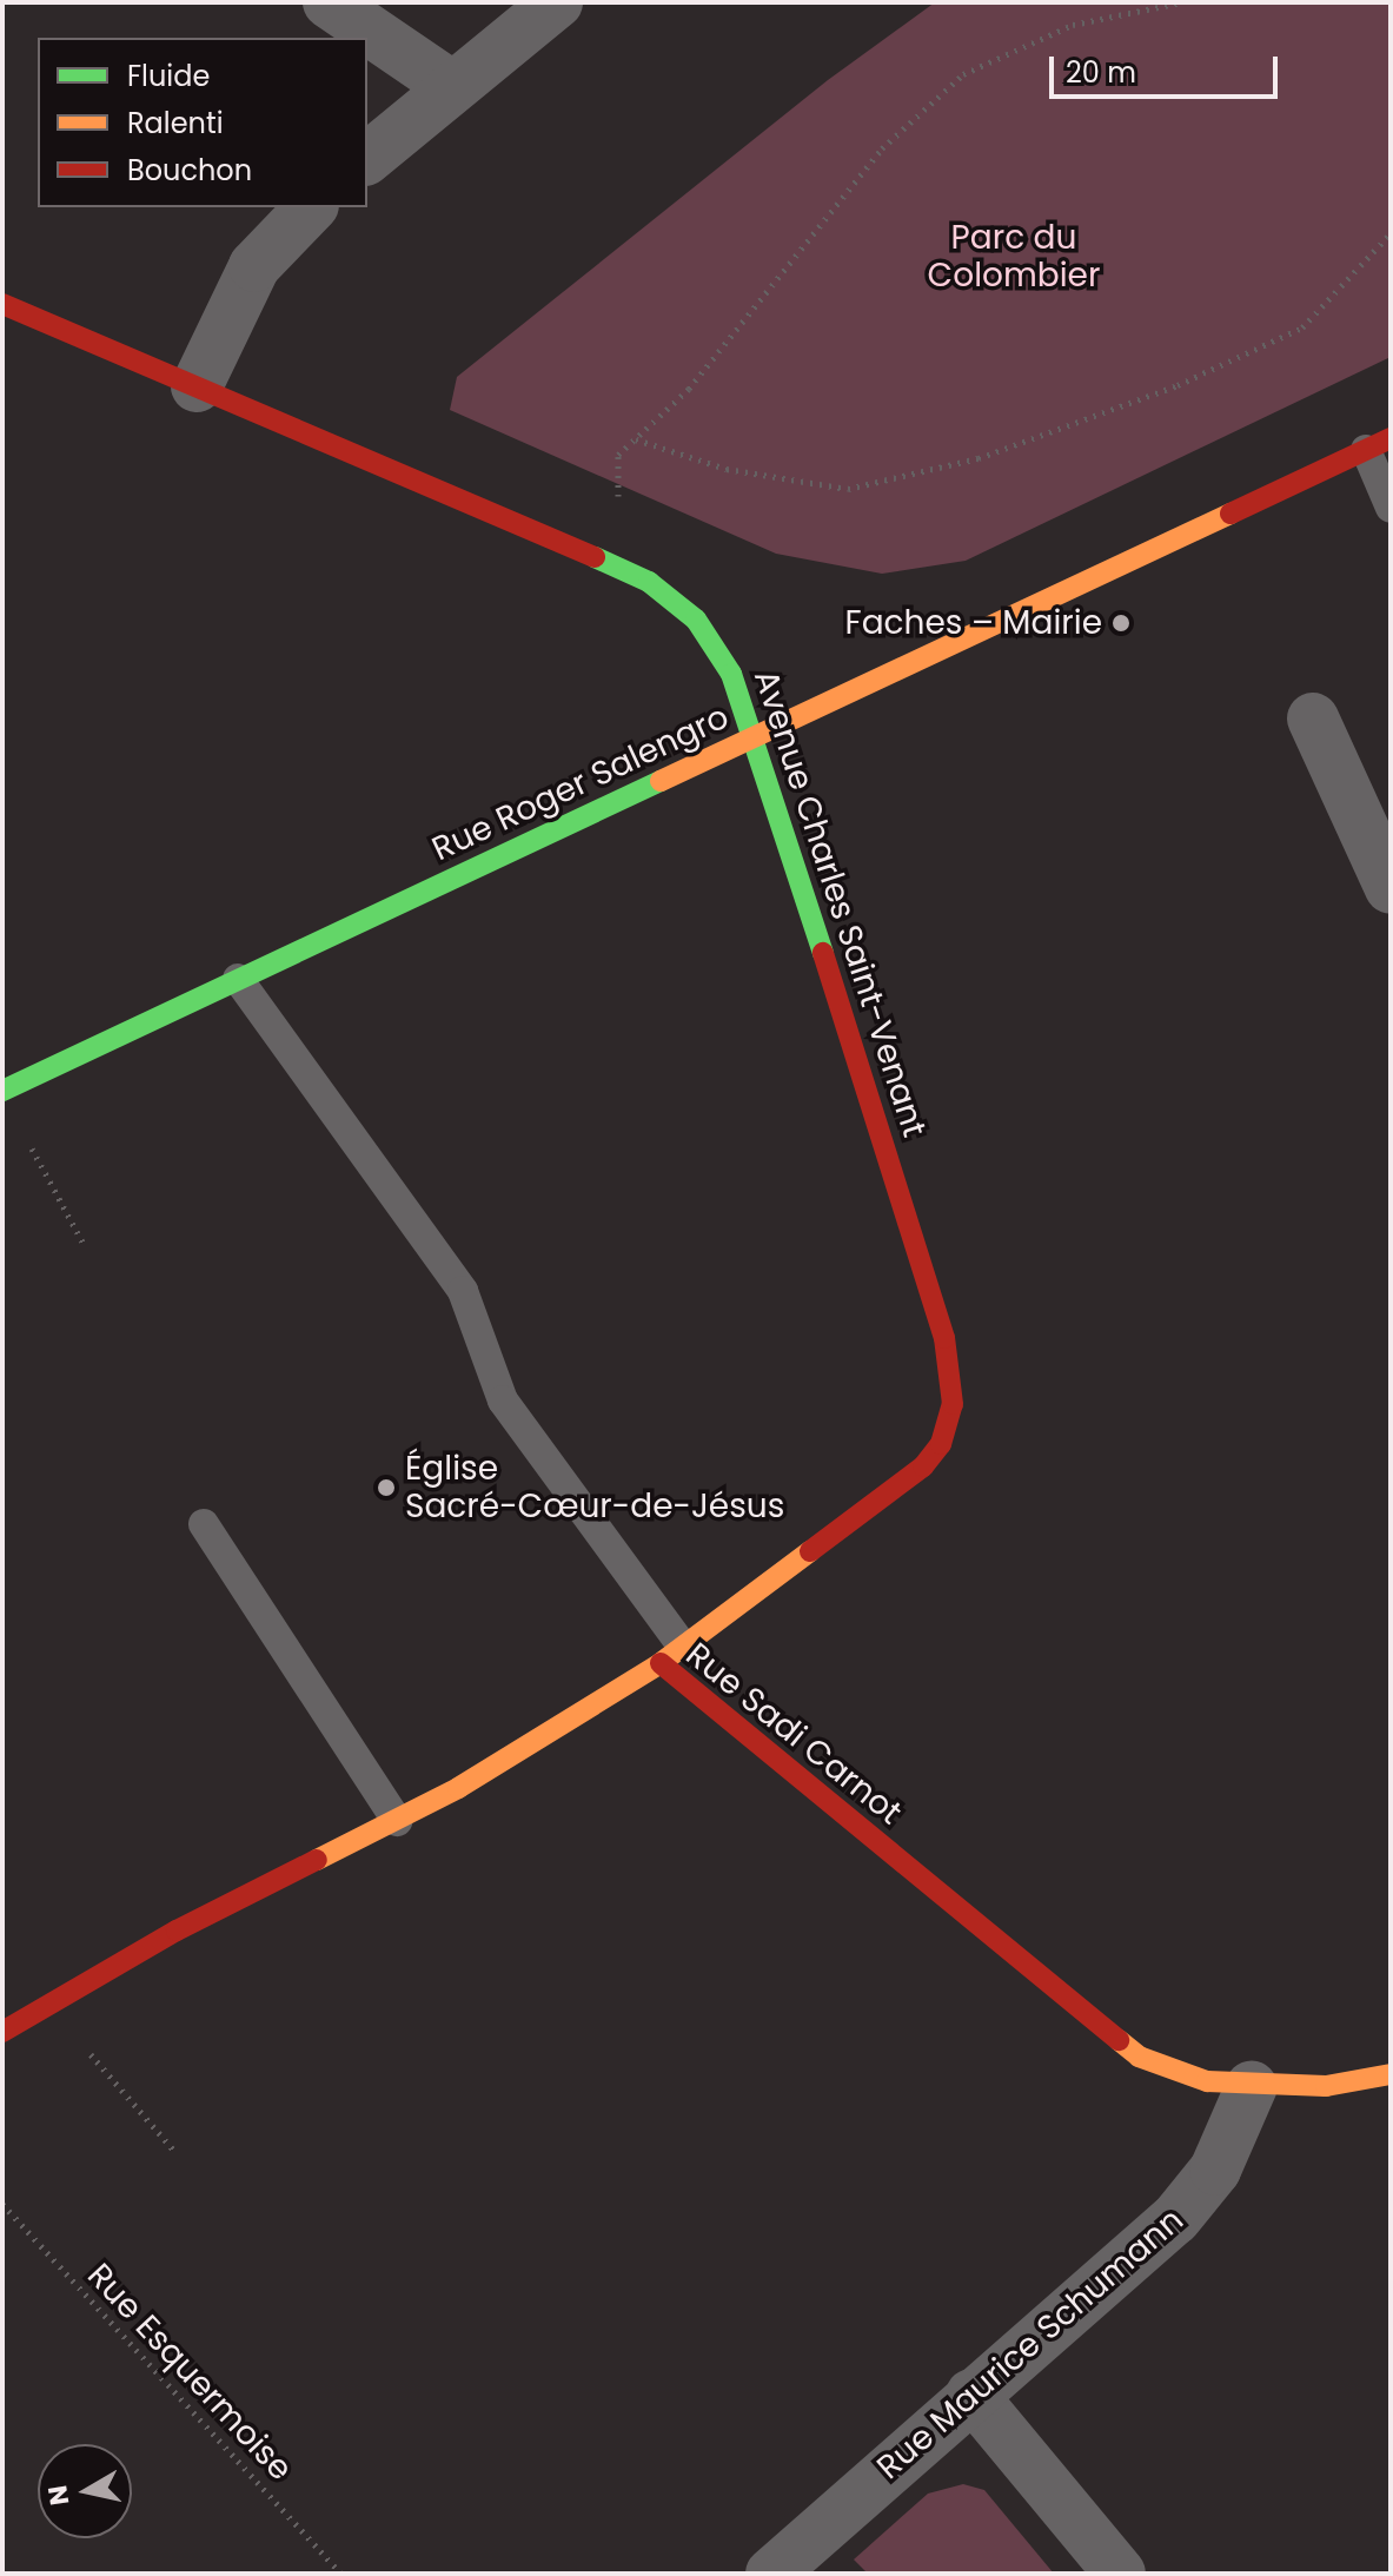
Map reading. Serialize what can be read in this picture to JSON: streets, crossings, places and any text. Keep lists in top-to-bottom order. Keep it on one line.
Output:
{"streets":{"street":["Rue Roger Salengro","Avenue Charles Saint-Venant","Rue Sadi Carnot","Rue Maurice Schumann"],"path":["Rue Esquermoise"]},"crossings":[["Rue Roger Salengro","Avenue Charles Saint-Venant"],["Avenue Charles Saint-Venant","Rue Sadi Carnot"],["Rue Sadi Carnot","Rue Maurice Schumann"]],"parks":["Parc du Colombier"],"places":["Faches – Mairie","Église Sacré-Cœur-de-Jésus"],"legend":["Fluide","Ralenti","Bouchon"],"scale_bar":"20 m","north":"left"}
